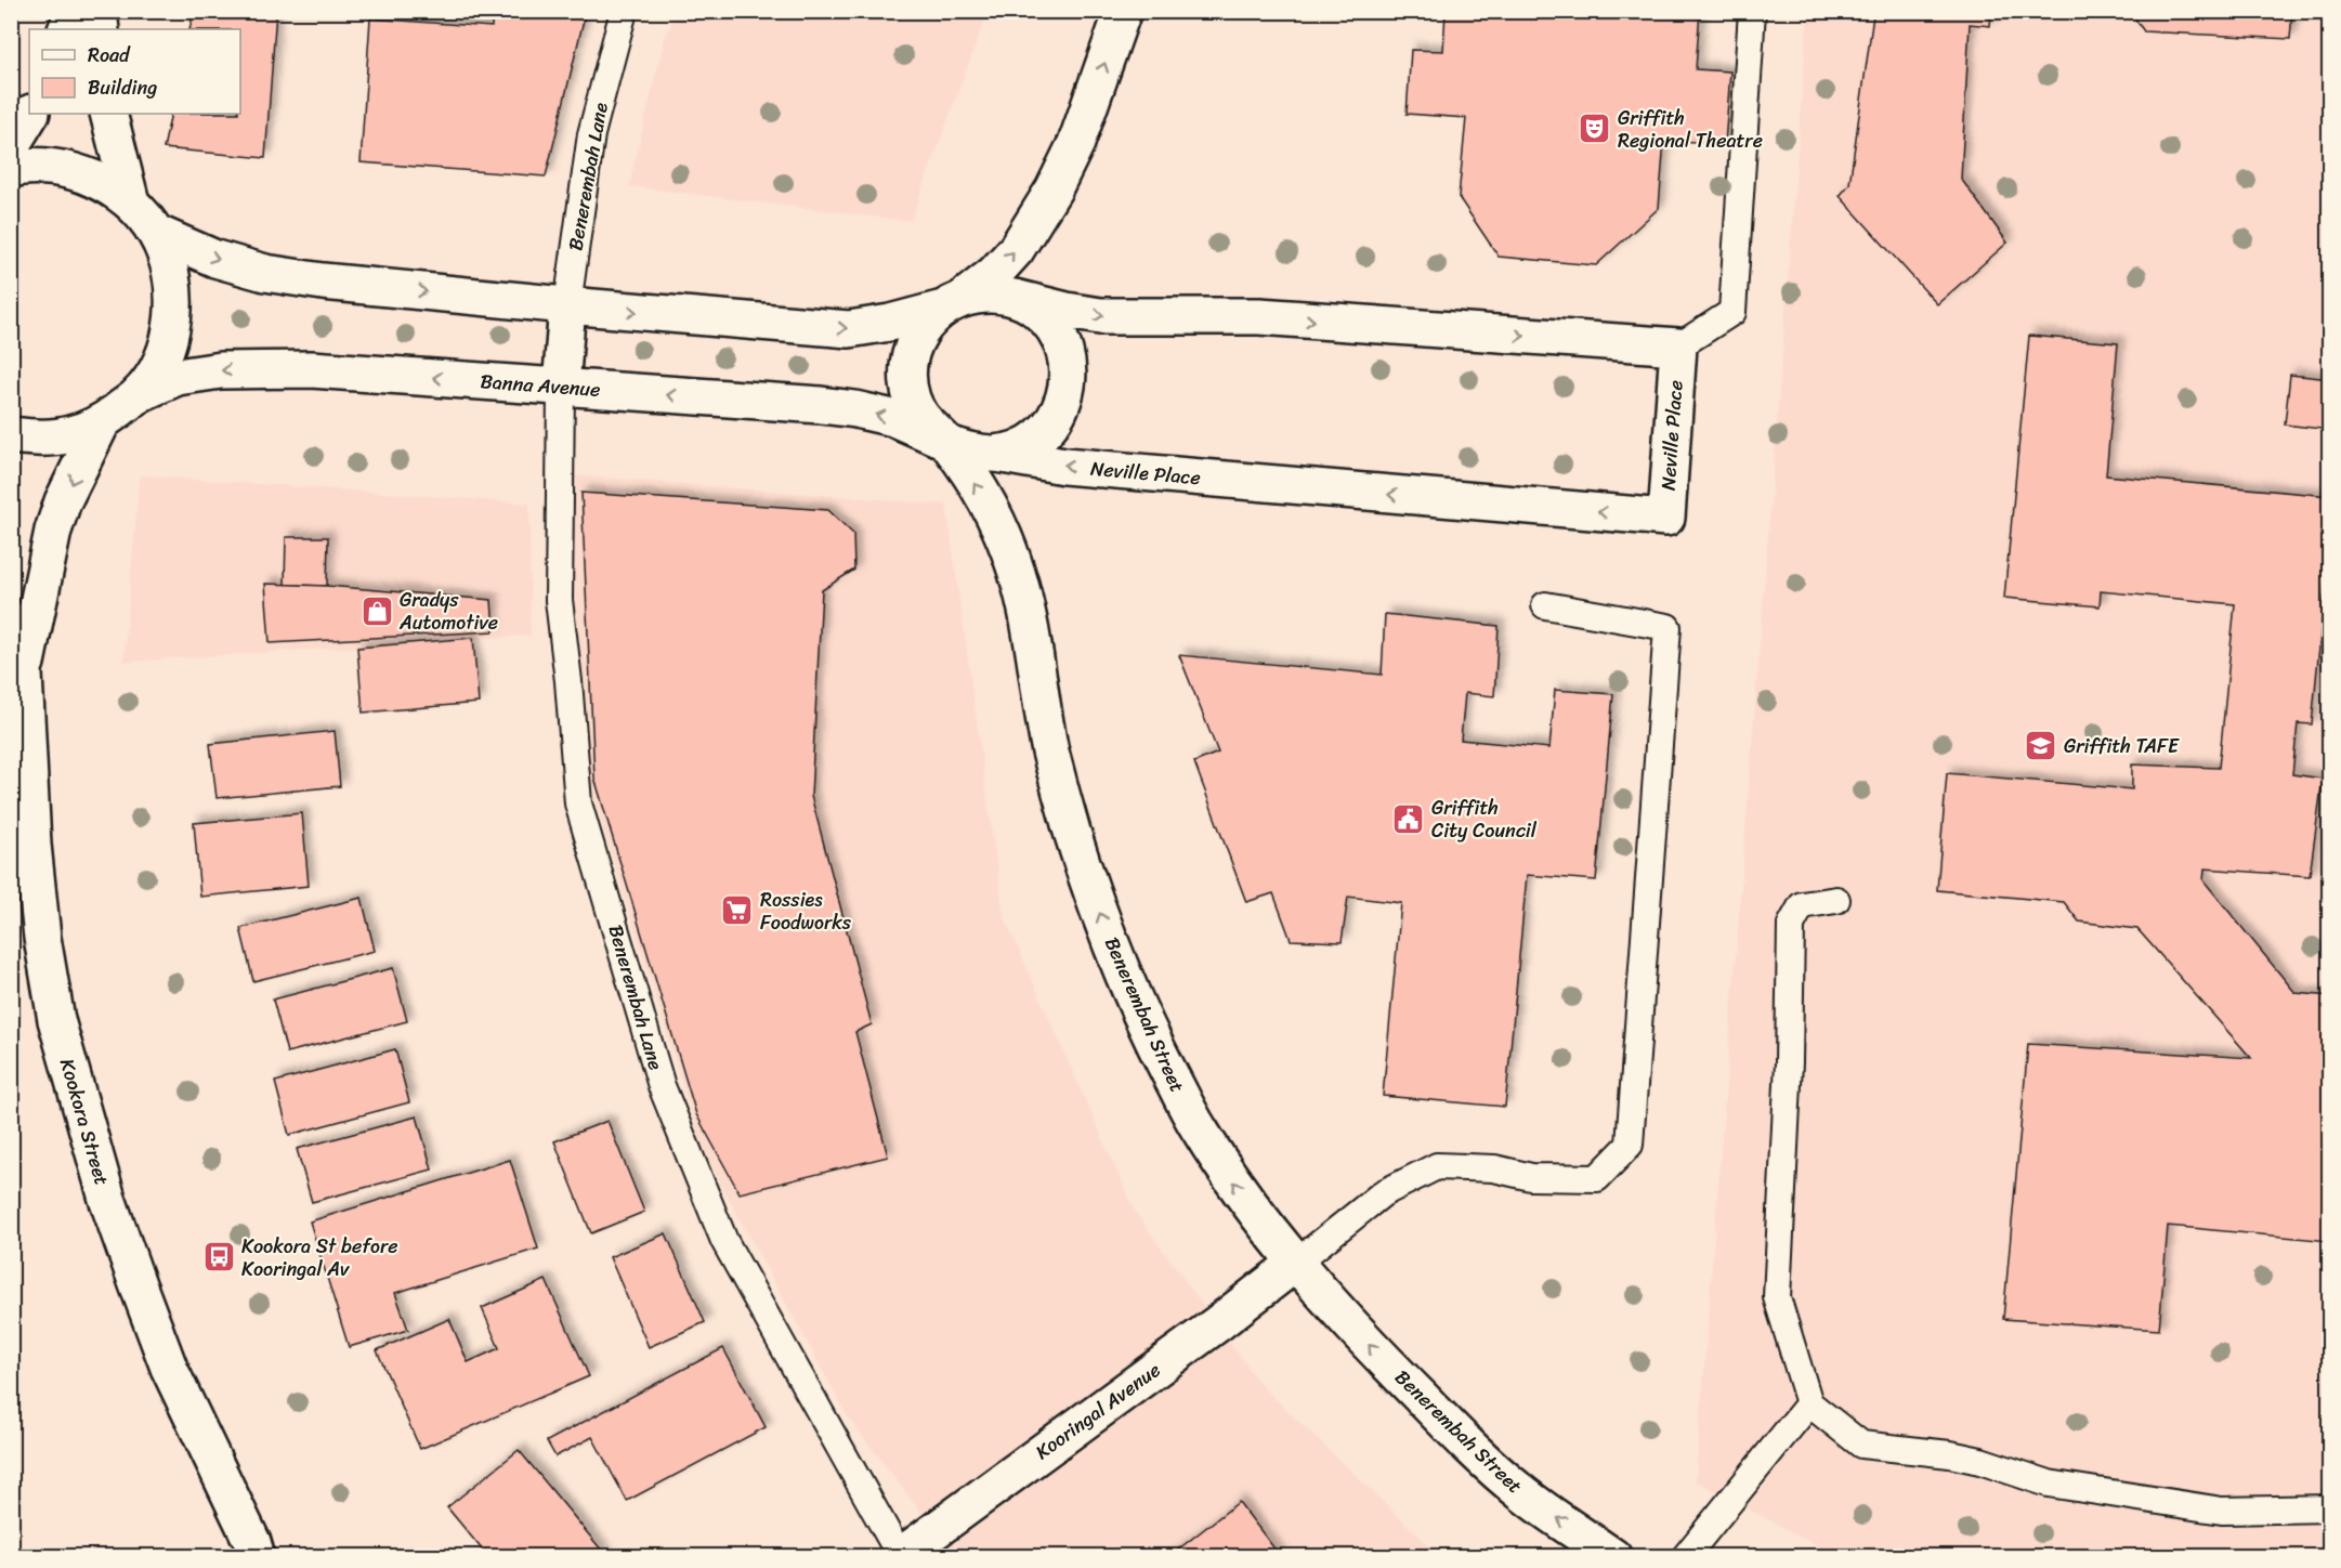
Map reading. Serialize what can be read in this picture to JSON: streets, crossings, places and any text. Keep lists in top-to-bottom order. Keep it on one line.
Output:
{"streets":{"main road":["Banna Avenue","Neville Place","Benerembah Street","Kookora Street","Kooringal Avenue"],"lane":["Benerembah Lane"]},"crossings":[["Benerembah Lane","Banna Avenue"],["Benerembah Lane","Kooringal Avenue"],["Banna Avenue","Neville Place"],["Banna Avenue","Benerembah Street"],["Neville Place","Benerembah Street"],["Benerembah Street","Kooringal Avenue"]],"one_way":["Benerembah Street"],"places":{"theatre":["Griffith Regional Theatre"],"shop":["Gradys Automotive"],"school or university":["Griffith TAFE"],"public building":["Griffith City Council"],"supermarket":["Rossies Foodworks"],"bus stop":["Kookora St before Kooringal Av"]},"legend":["Road","Building"]}
